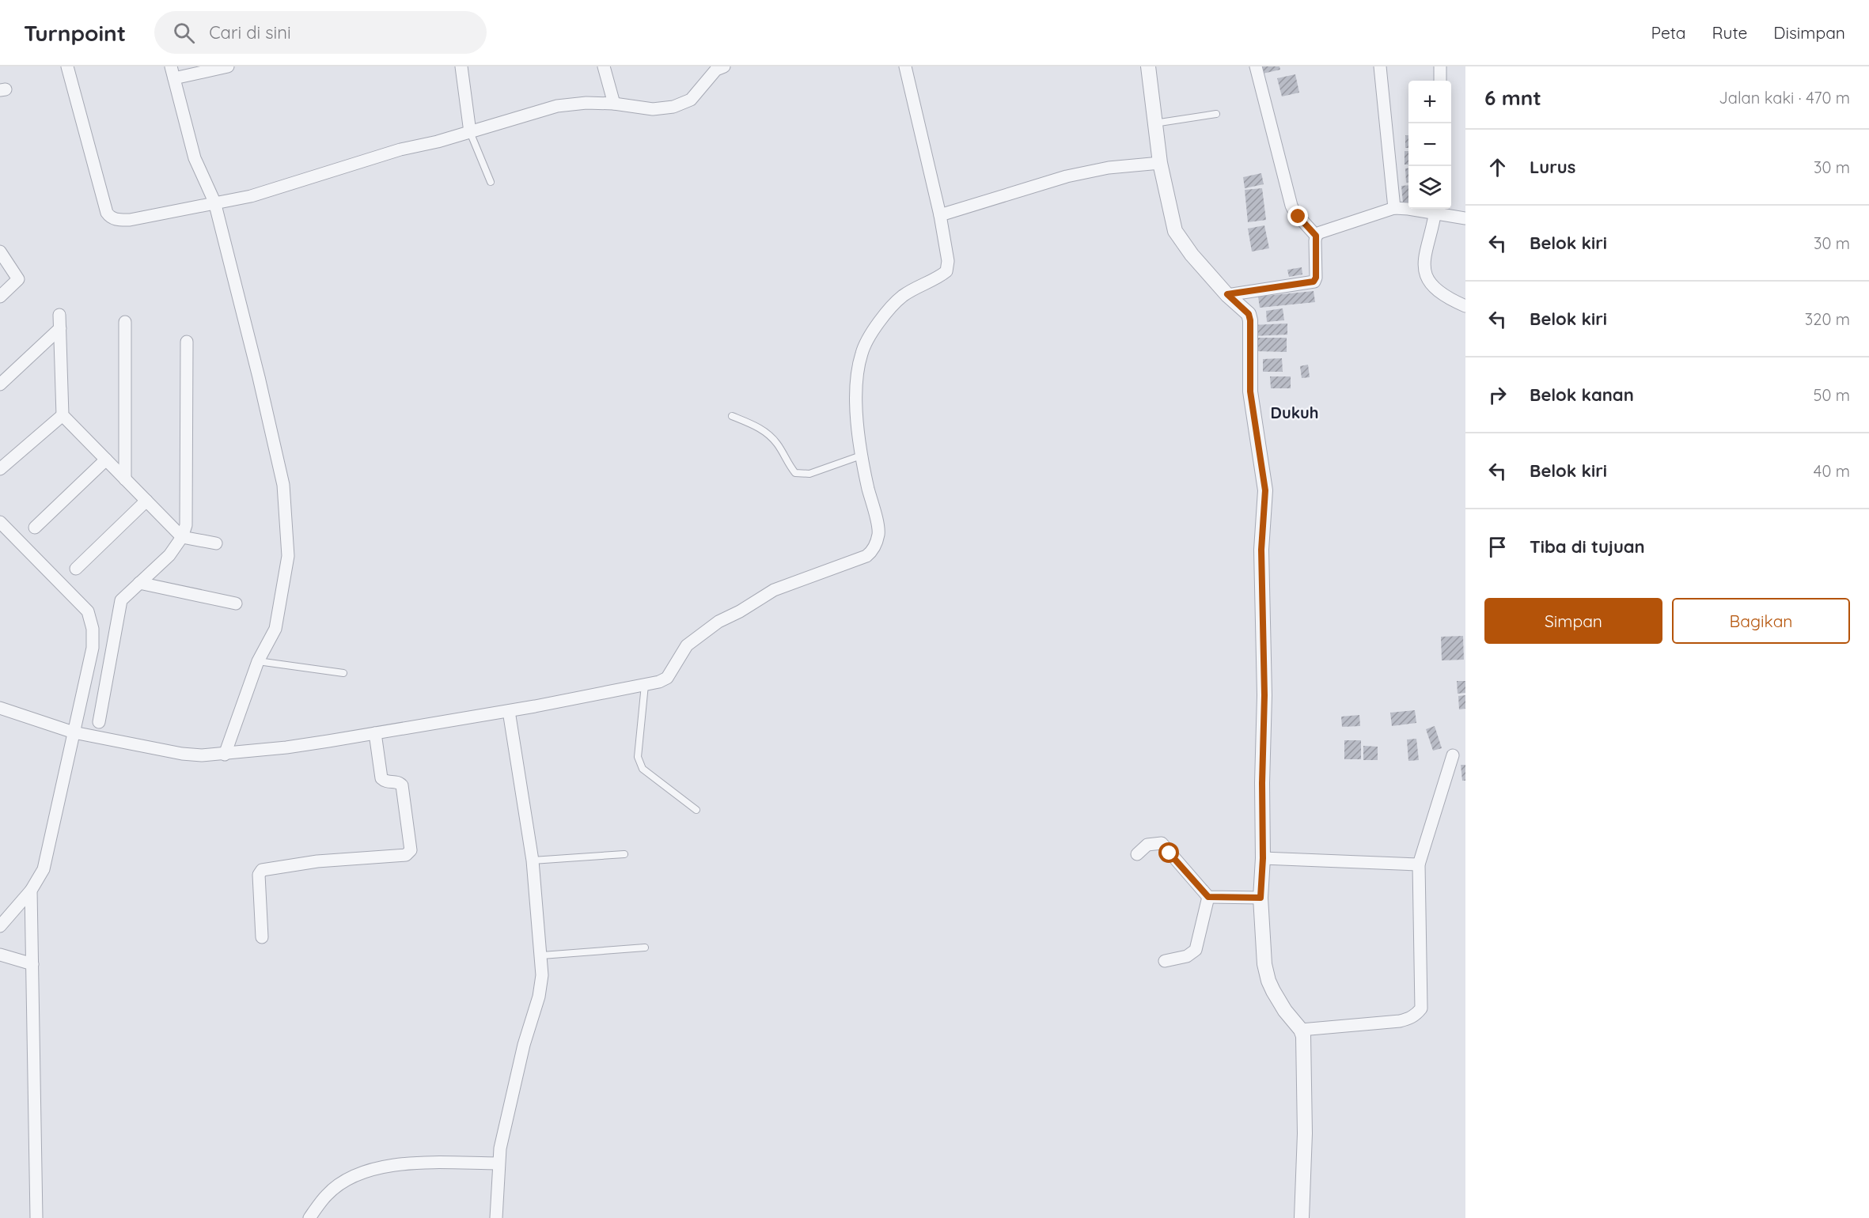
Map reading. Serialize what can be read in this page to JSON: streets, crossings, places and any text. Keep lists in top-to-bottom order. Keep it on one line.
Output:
{"districts":["Dukuh"],"page":{"header":"Turnpoint","search":"Cari di sini","nav":["Peta","Rute","Disimpan"],"heading":["6 mnt","Jalan kaki · 470 m"],"map_buttons":["+","−"],"list":[["Lurus","30 m"],["Belok kiri","30 m"],["Belok kiri","320 m"],["Belok kanan","50 m"],["Belok kiri","40 m"],"Tiba di tujuan"],"buttons":["Simpan","Bagikan"]}}
